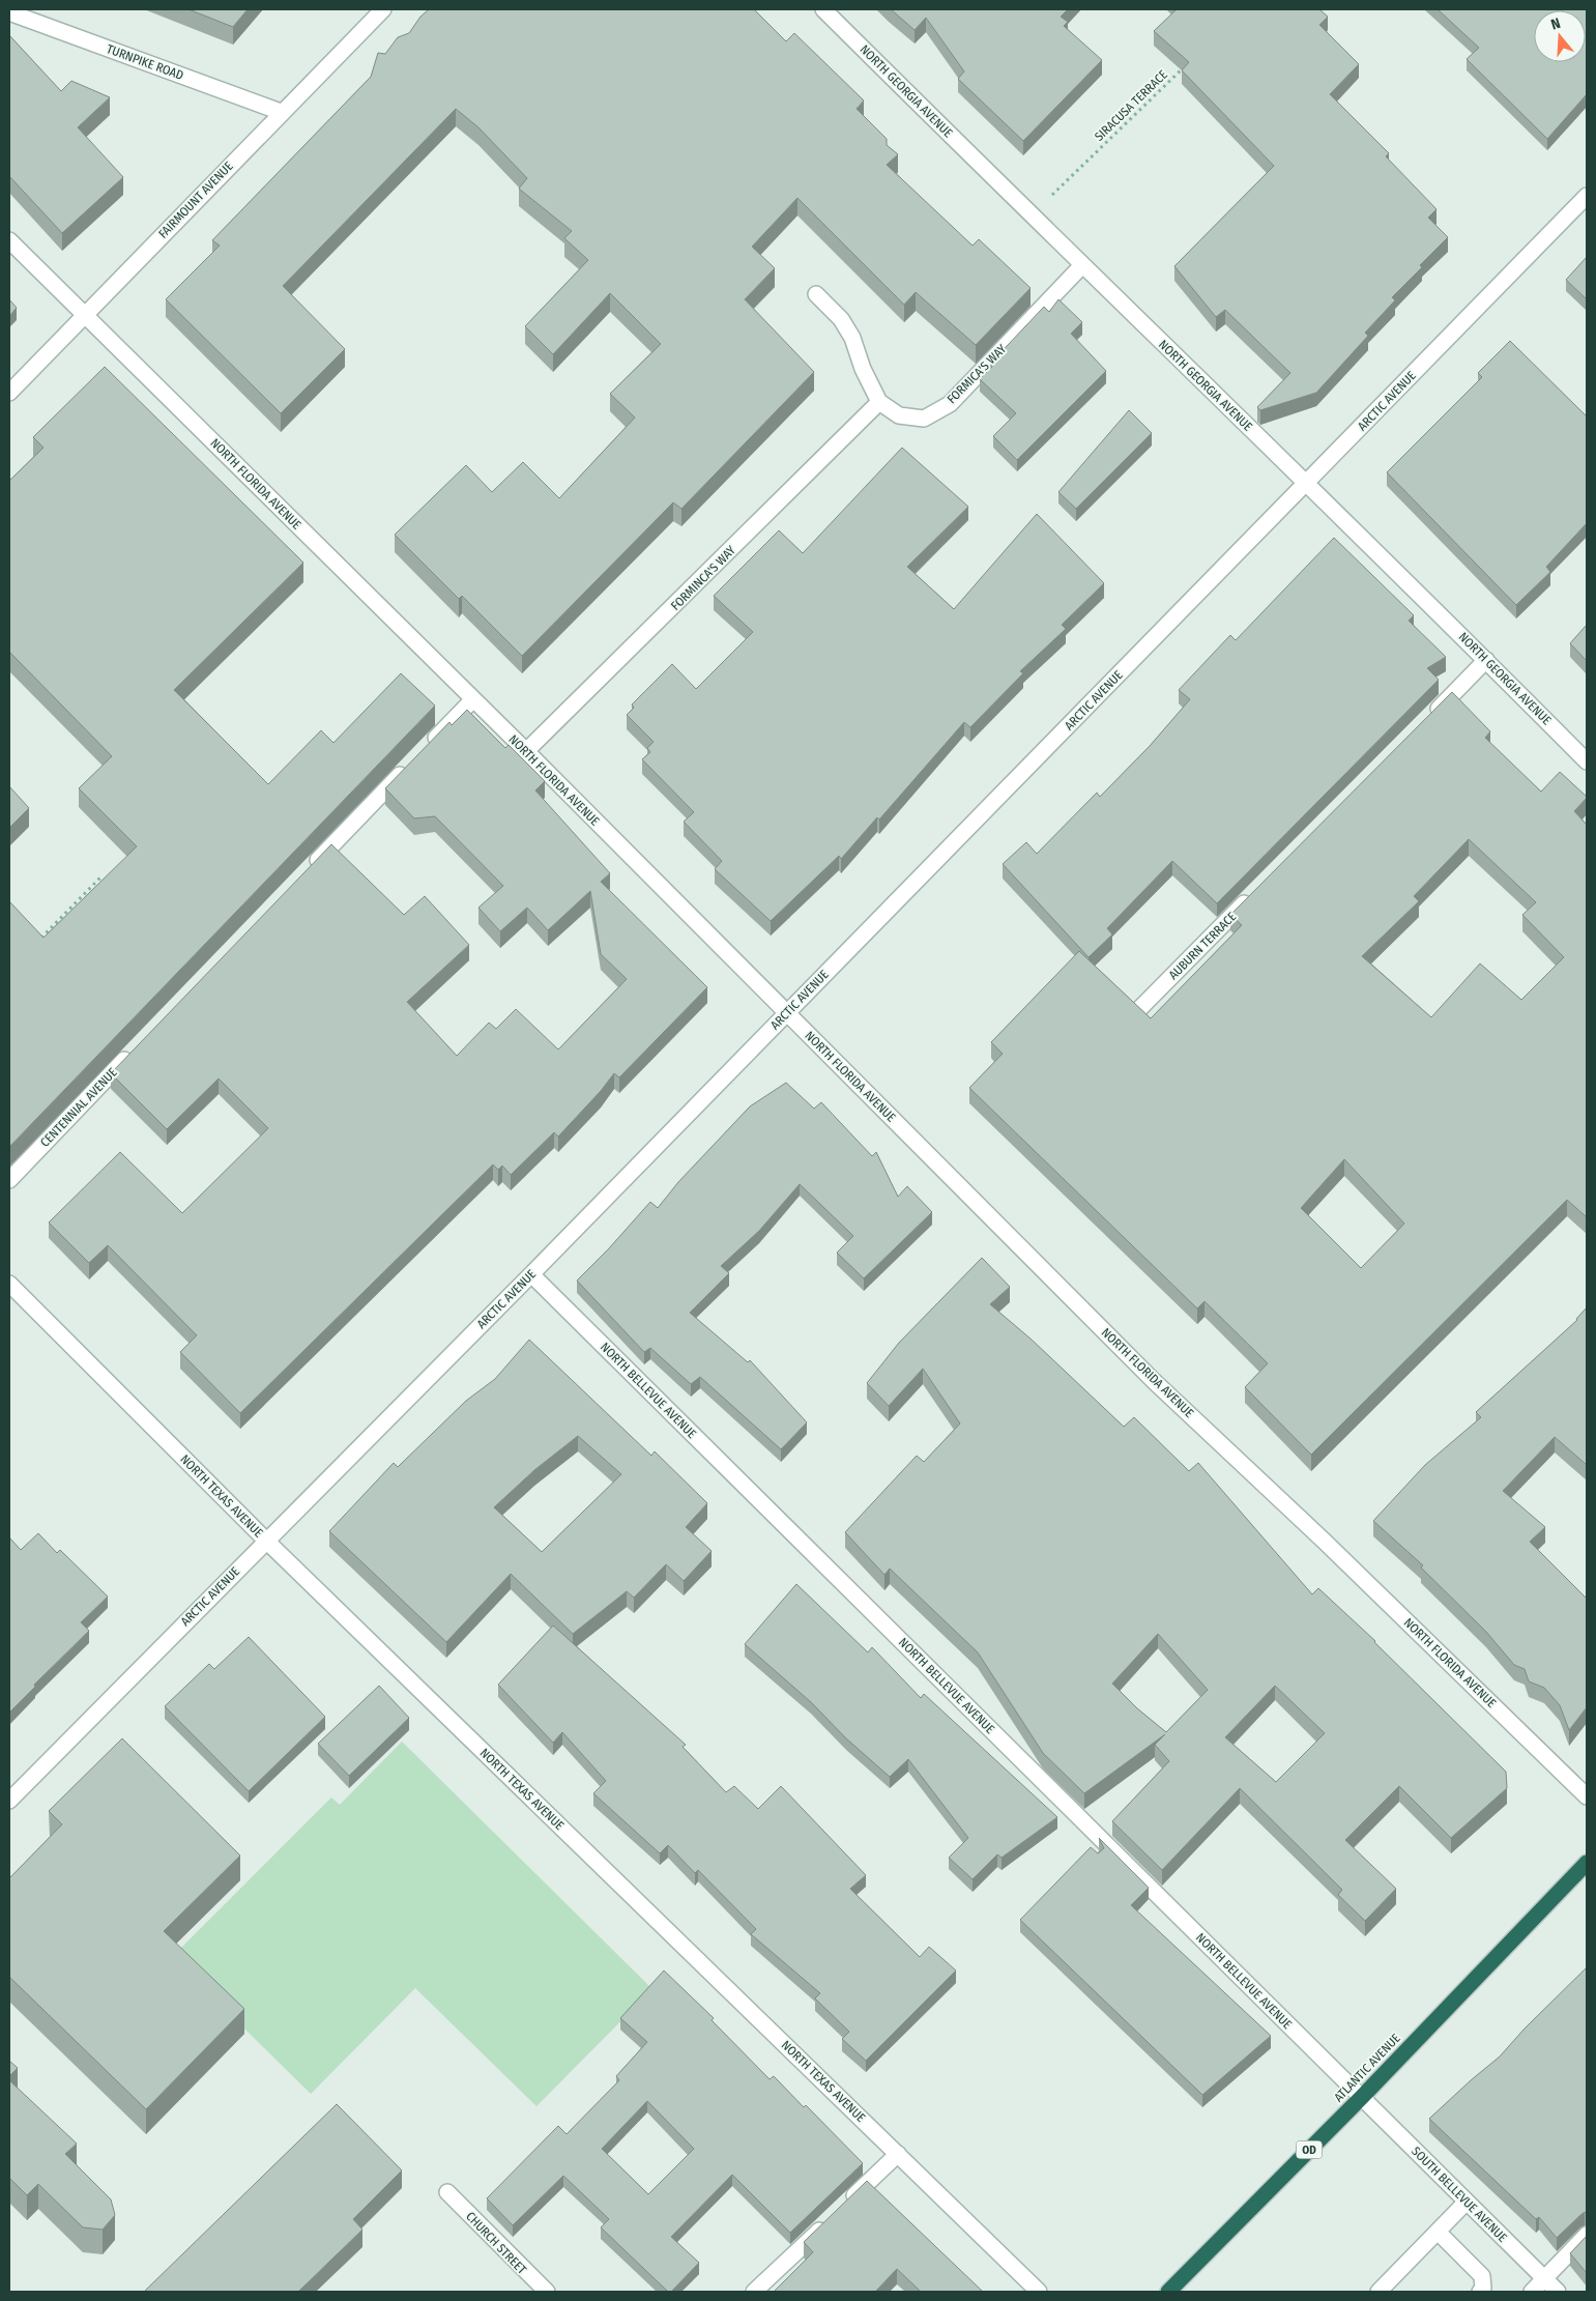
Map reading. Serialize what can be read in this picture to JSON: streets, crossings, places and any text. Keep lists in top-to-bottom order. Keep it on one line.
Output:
{"streets":{"highway":["ATLANTIC AVENUE","OD"],"street":["TURNPIKE ROAD","NORTH GEORGIA AVENUE","FAIRMOUNT AVENUE","FORMICA'S WAY","ARCTIC AVENUE","NORTH FLORIDA AVENUE","FORMINCA'S WAY","AUBURN TERRACE","CENTENNIAL AVENUE","NORTH BELLEVUE AVENUE","NORTH TEXAS AVENUE","SOUTH BELLEVUE AVENUE","CHURCH STREET"],"path":["SIRACUSA TERRACE"]},"crossings":[["TURNPIKE ROAD","FAIRMOUNT AVENUE"],["NORTH GEORGIA AVENUE","SIRACUSA TERRACE"],["NORTH GEORGIA AVENUE","FORMICA'S WAY"],["NORTH GEORGIA AVENUE","ARCTIC AVENUE"],["FAIRMOUNT AVENUE","NORTH FLORIDA AVENUE"],["FORMICA'S WAY","FORMINCA'S WAY"],["ARCTIC AVENUE","NORTH FLORIDA AVENUE"],["ARCTIC AVENUE","NORTH BELLEVUE AVENUE"],["ARCTIC AVENUE","NORTH TEXAS AVENUE"],["NORTH FLORIDA AVENUE","FORMINCA'S WAY"],["NORTH BELLEVUE AVENUE","ATLANTIC AVENUE"],["NORTH BELLEVUE AVENUE","SOUTH BELLEVUE AVENUE"],["ATLANTIC AVENUE","SOUTH BELLEVUE AVENUE"]],"north":"top"}
